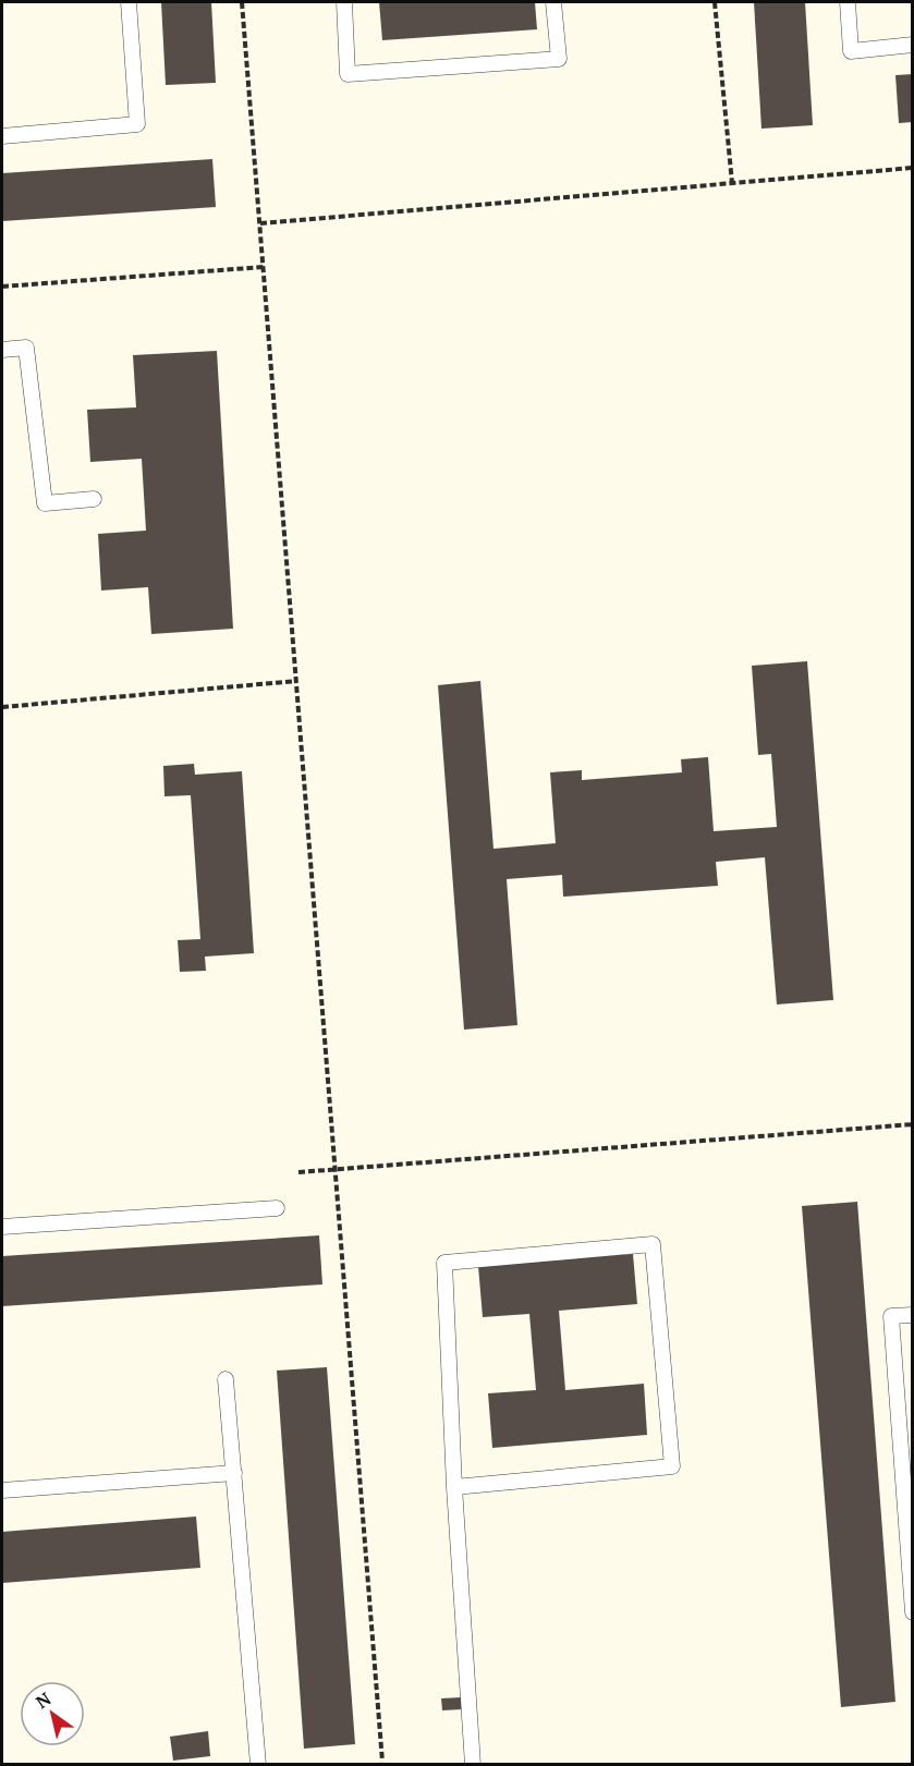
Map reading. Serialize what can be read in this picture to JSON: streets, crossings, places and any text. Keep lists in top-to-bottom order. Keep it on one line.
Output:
{"north":"top left"}
